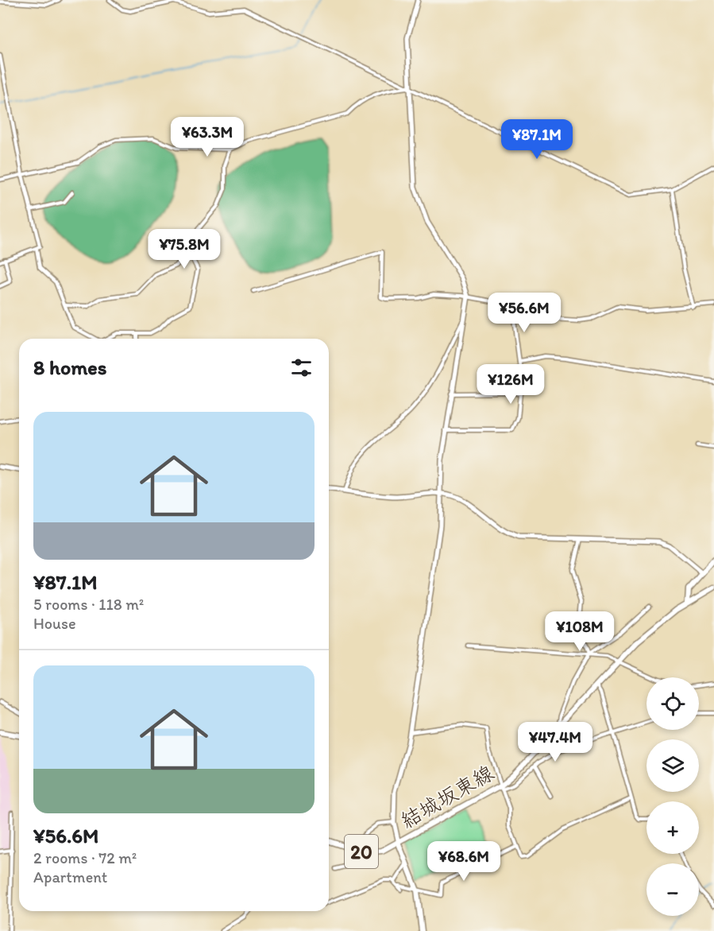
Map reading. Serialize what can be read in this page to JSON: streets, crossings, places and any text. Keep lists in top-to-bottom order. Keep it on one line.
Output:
{"streets":{"main road":["結城坂東線","20"]},"page":{"price":["¥63.3M","¥87.1M","¥75.8M","¥56.6M","¥126M","¥108M","¥47.4M","¥68.6M"],"heading":"8 homes","list":[{"name":"¥87.1M","note":"5 rooms · 118 m² · House"},{"name":"¥56.6M","note":"2 rooms · 72 m² · Apartment"}],"map_buttons":["+","−"]}}
